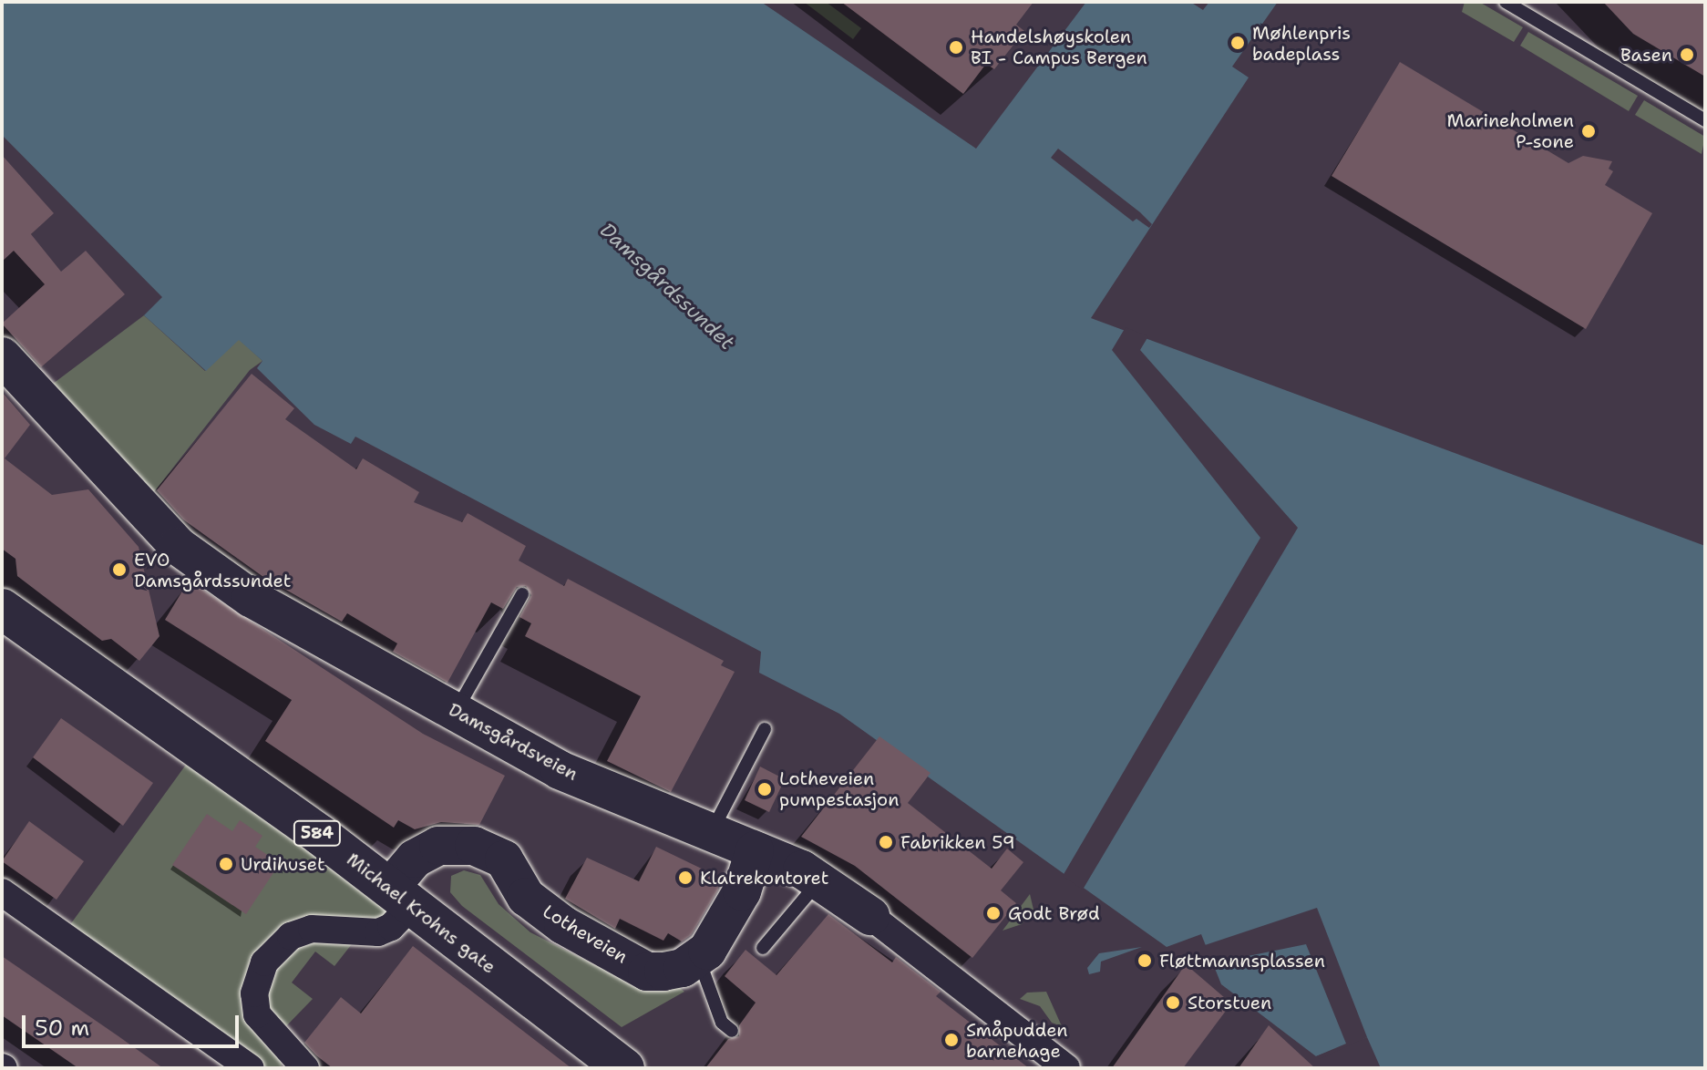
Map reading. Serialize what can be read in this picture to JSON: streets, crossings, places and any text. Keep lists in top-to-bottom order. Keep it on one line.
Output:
{"streets":{"main road":["584","Michael Krohns gate"],"street":["Damsgårdsveien","Lotheveien"]},"crossings":[["Michael Krohns gate","Lotheveien"]],"water":["Damsgårdssundet"],"places":["Møhlenpris badeplass","Handelshøyskolen BI - Campus Bergen","Basen","Marineholmen P-sone","EVO Damsgårdssundet","Lotheveien pumpestasjon","Fabrikken 59","Urdihuset","Klatrekontoret","Godt Brød","Fløttmannsplassen","Storstuen","Småpudden barnehage"],"scale_bar":"50 m"}
